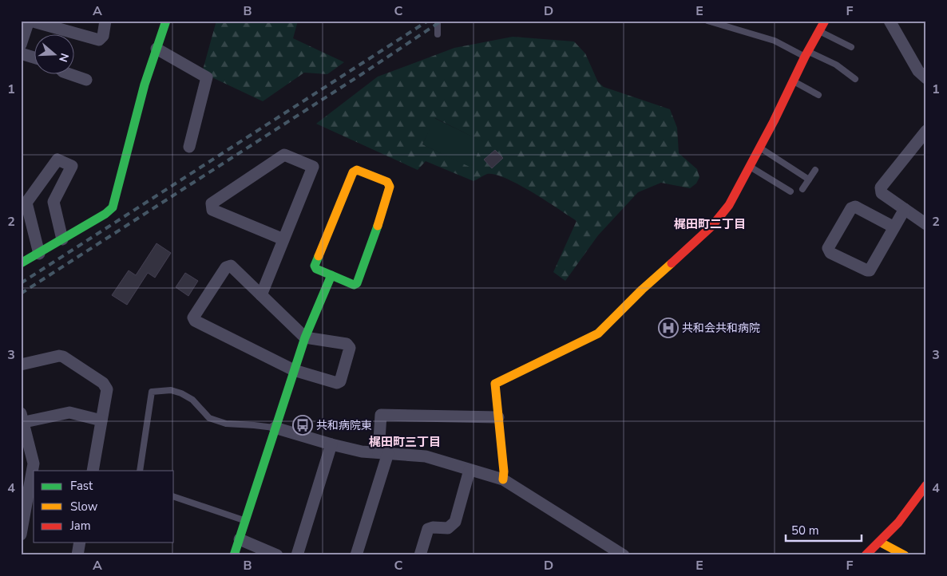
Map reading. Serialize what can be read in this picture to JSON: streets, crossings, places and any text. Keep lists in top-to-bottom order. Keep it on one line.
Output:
{"districts":["梶田町二丁目","梶田町三丁目"],"places":{"hospital":["共和会共和病院"],"bus stop":["共和病院東"]},"legend":["Fast","Slow","Jam"],"scale_bar":"50 m","north":"right","grid":{"columns":["A","B","C","D","E","F"],"rows":["1","2","3","4"]}}
